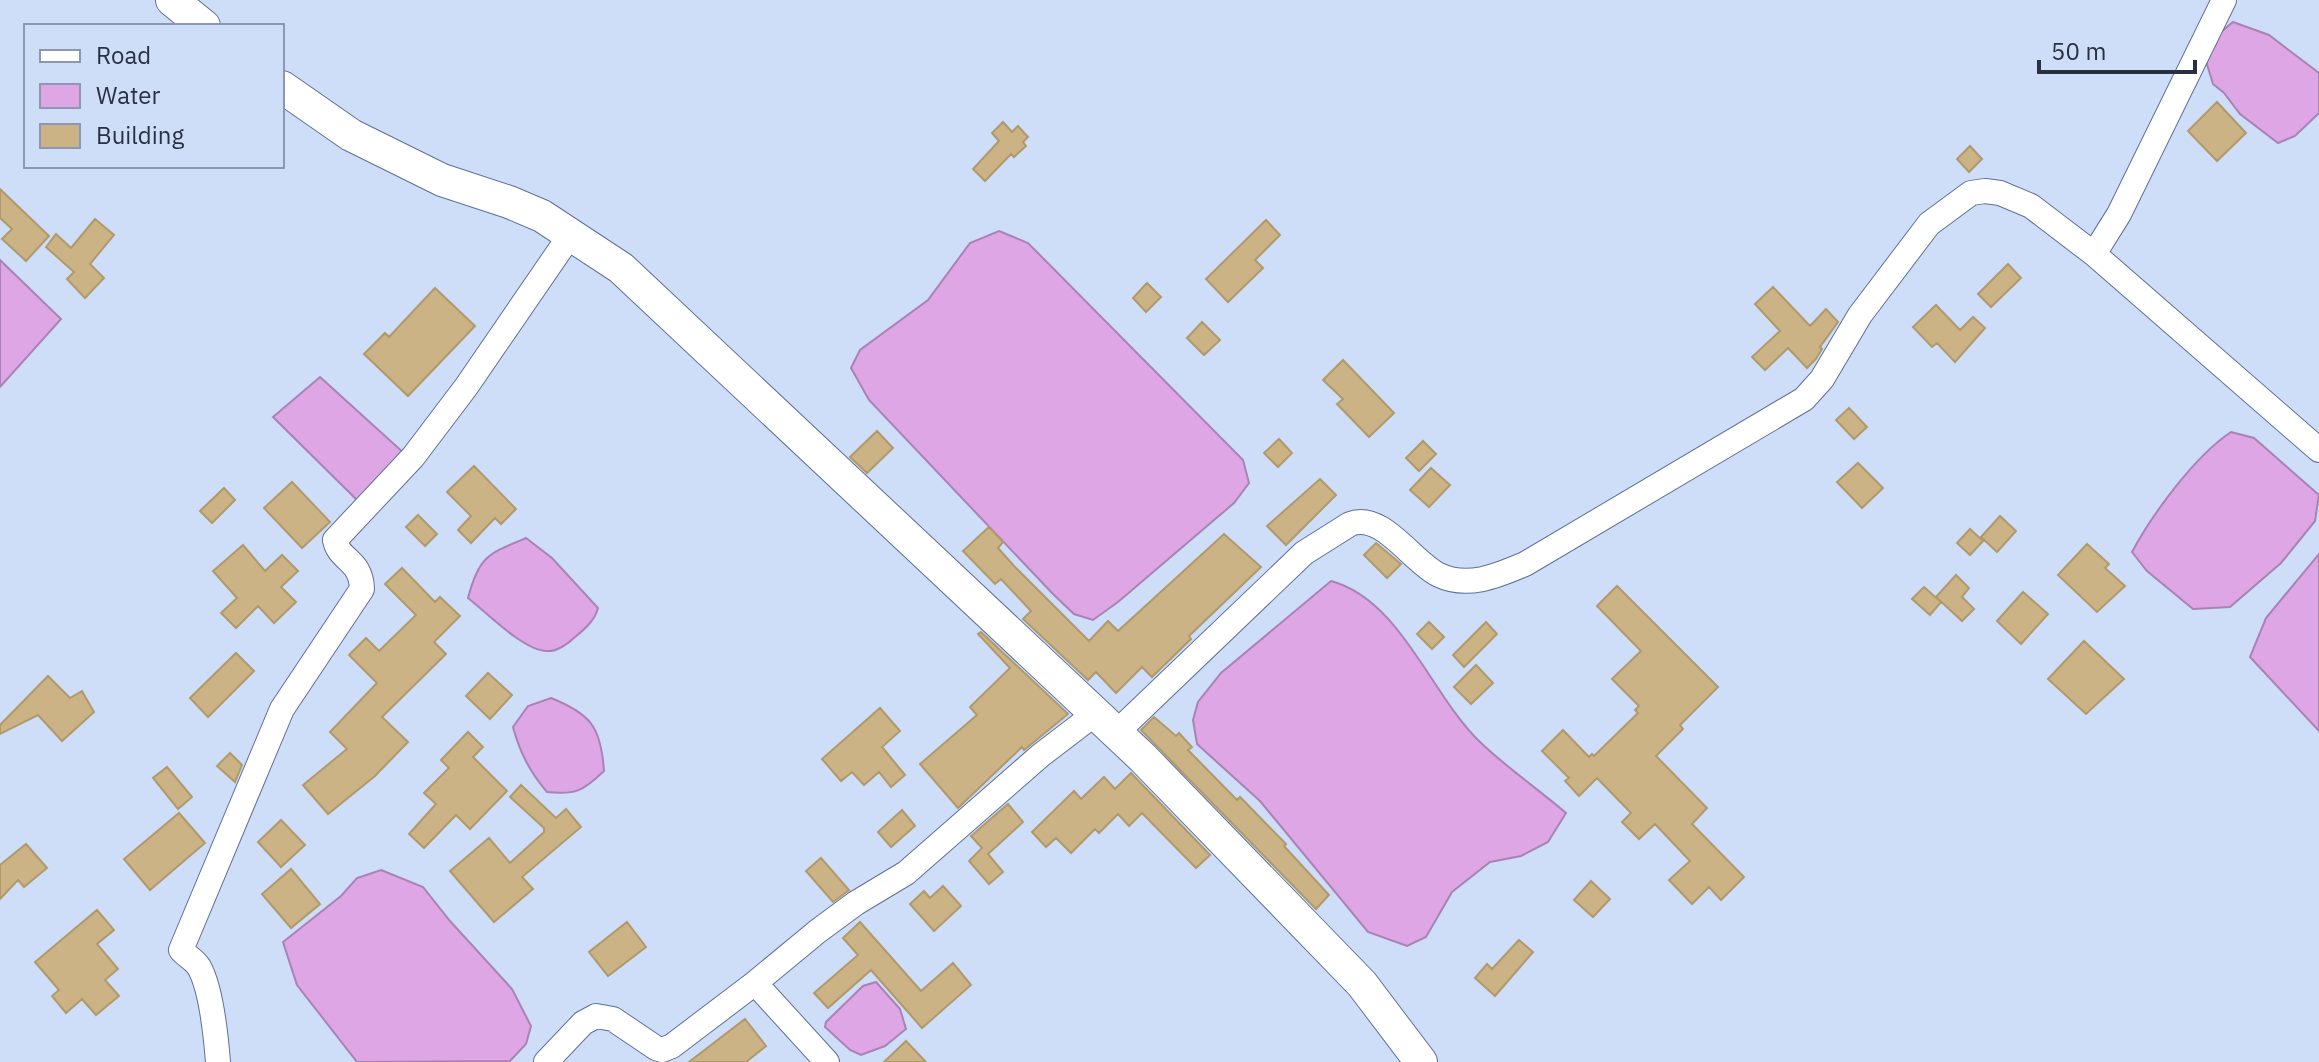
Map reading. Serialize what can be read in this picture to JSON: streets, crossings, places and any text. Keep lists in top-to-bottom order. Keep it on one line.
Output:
{"legend":["Road","Water","Building"],"scale_bar":"50 m"}
